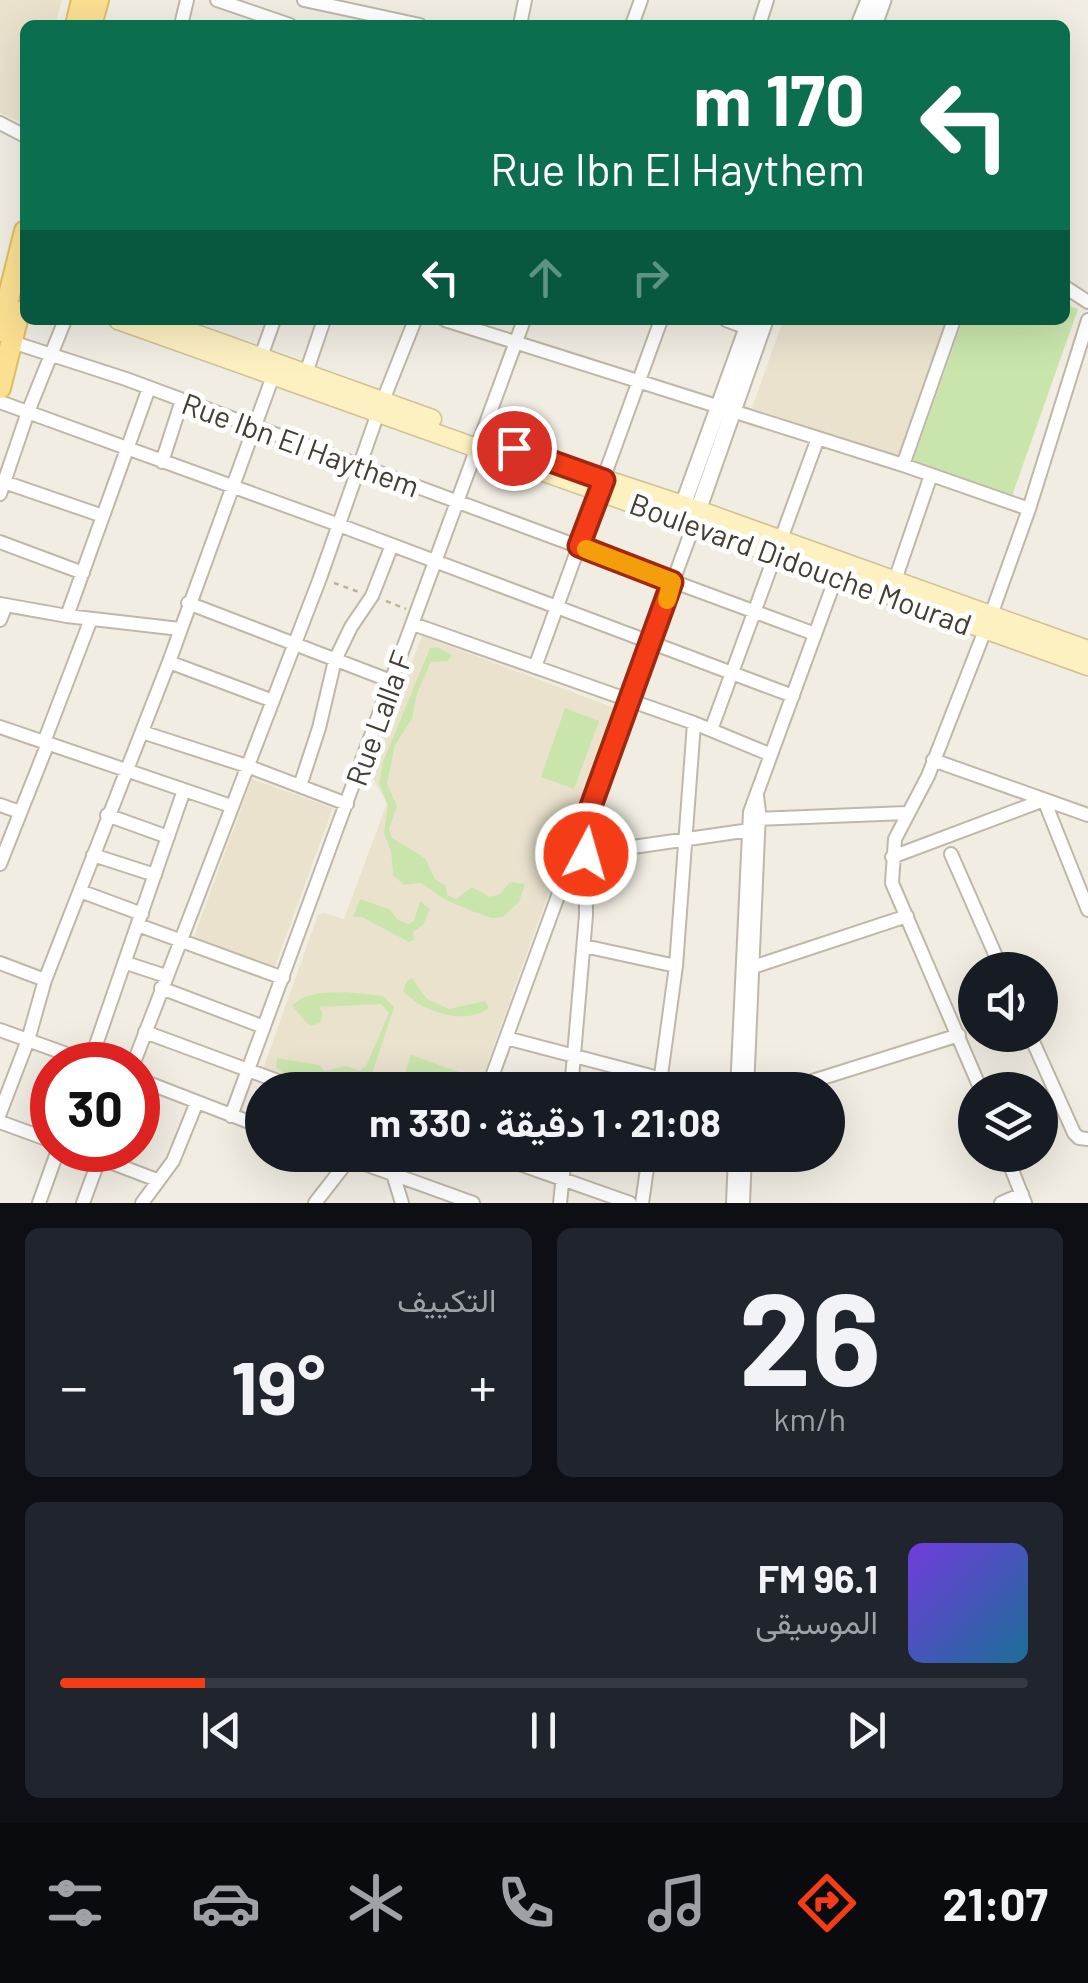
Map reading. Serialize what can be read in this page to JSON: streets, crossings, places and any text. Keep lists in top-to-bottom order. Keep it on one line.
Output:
{"streets":{"main road":["Boulevard Didouche Mourad"],"street":["Rue Ibn El Haythem","Rue Lalla F"]},"crossings":[["Rue Ibn El Haythem","Rue Lalla F"],["Boulevard Didouche Mourad","Rue Lalla F"]],"page":{"turn":["170 m","Rue Ibn El Haythem"],"limit":"30","trip":"21:08 · 1 دقيقة · 330 m","tile":[["26","km/h"],"التكييف"],"heat":["−","19°","+"],"song":["96.1 FM","الموسيقى"],"tabs":"21:07"}}
